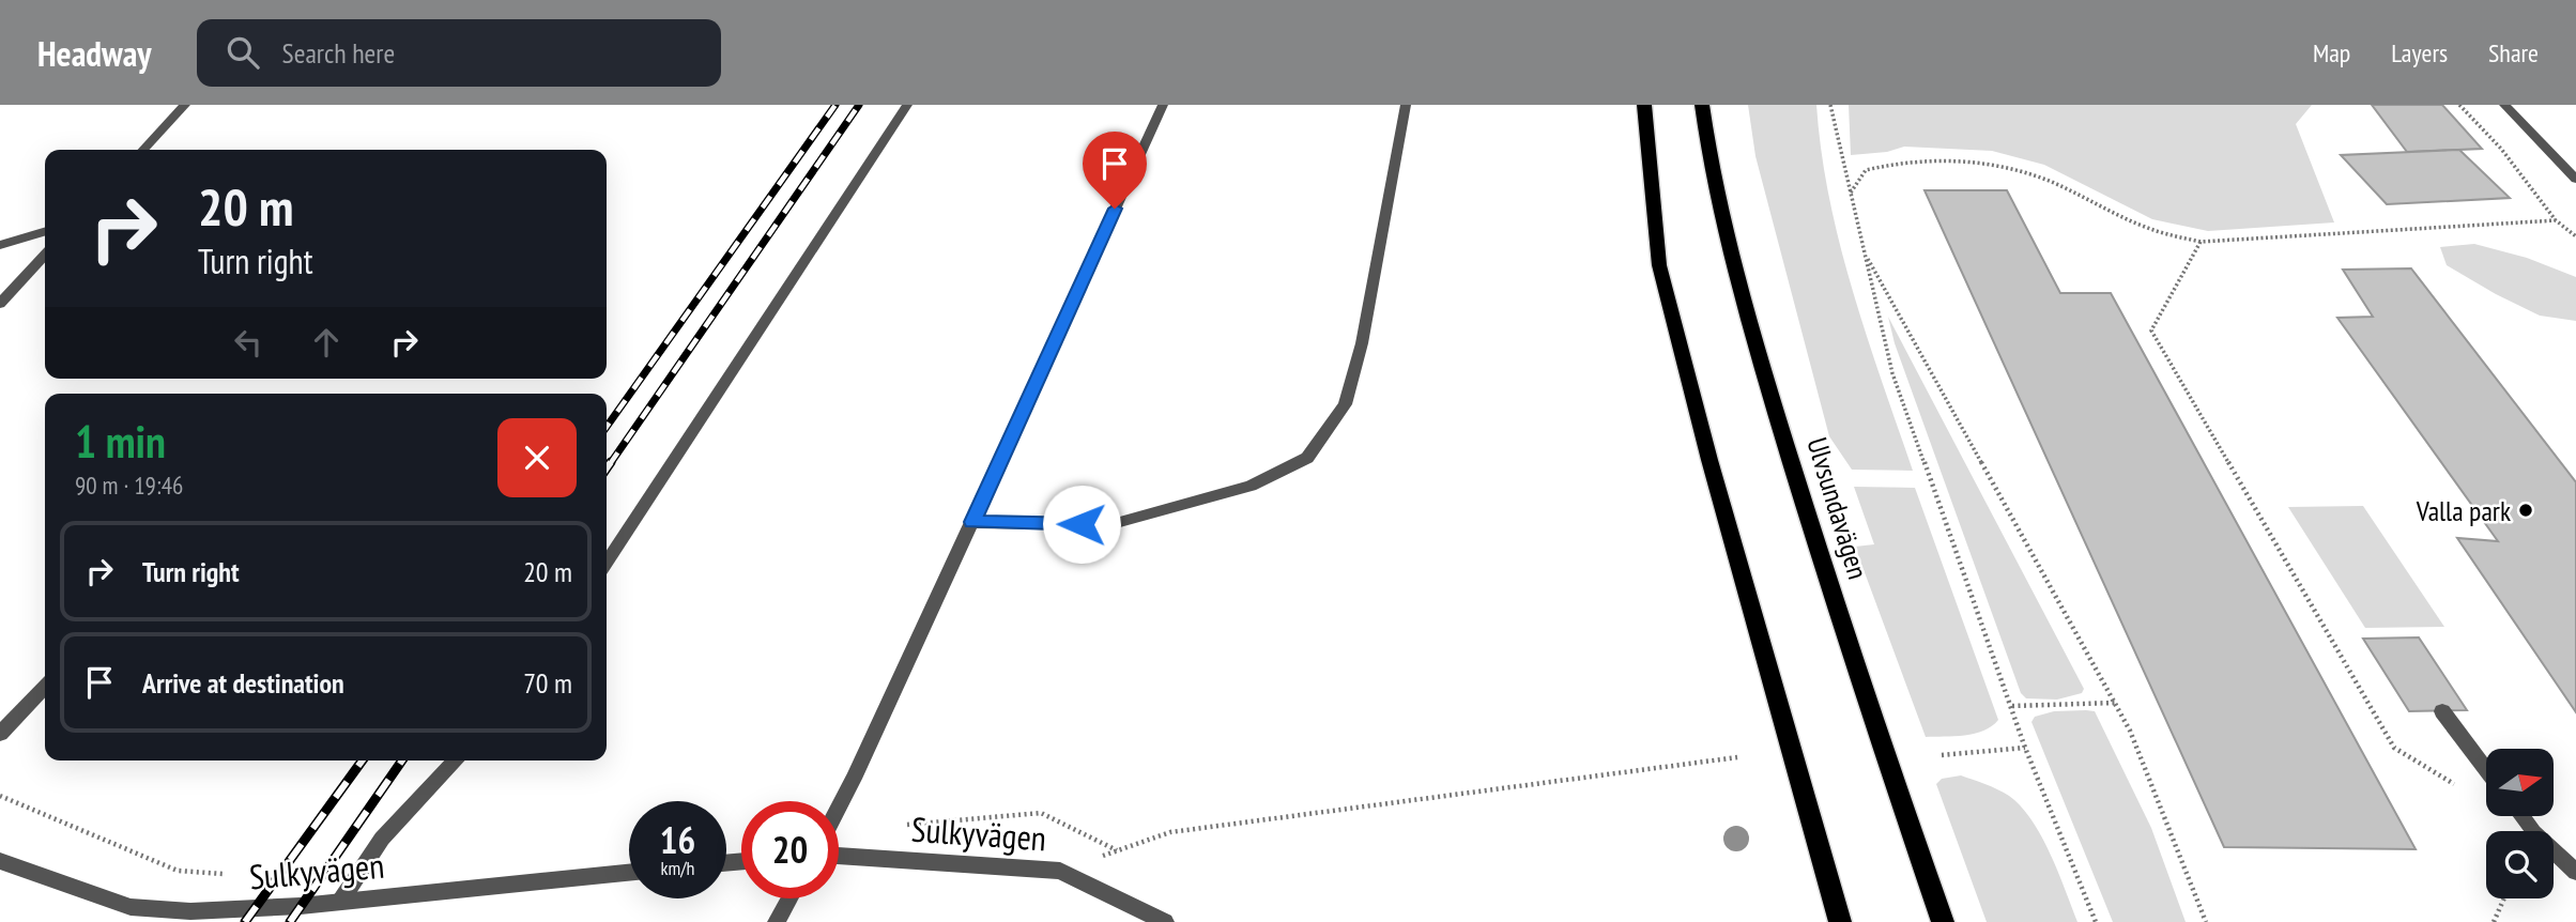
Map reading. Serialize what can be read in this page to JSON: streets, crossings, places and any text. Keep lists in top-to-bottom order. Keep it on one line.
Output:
{"streets":{"main road":["Ulvsundavägen"],"street":["Sulkyvägen"]},"places":["Valla park"],"north":"right","page":{"header":"Headway","search":"Search here","nav":["Map","Layers","Share"],"turn":["20 m","Turn right"],"heading":["1 min","90 m · 19:46"],"list":[{"name":"Turn right","value":"20 m"},{"name":"Arrive at destination","value":"70 m"}],"speed":"16 km/h","limit":"20"}}
